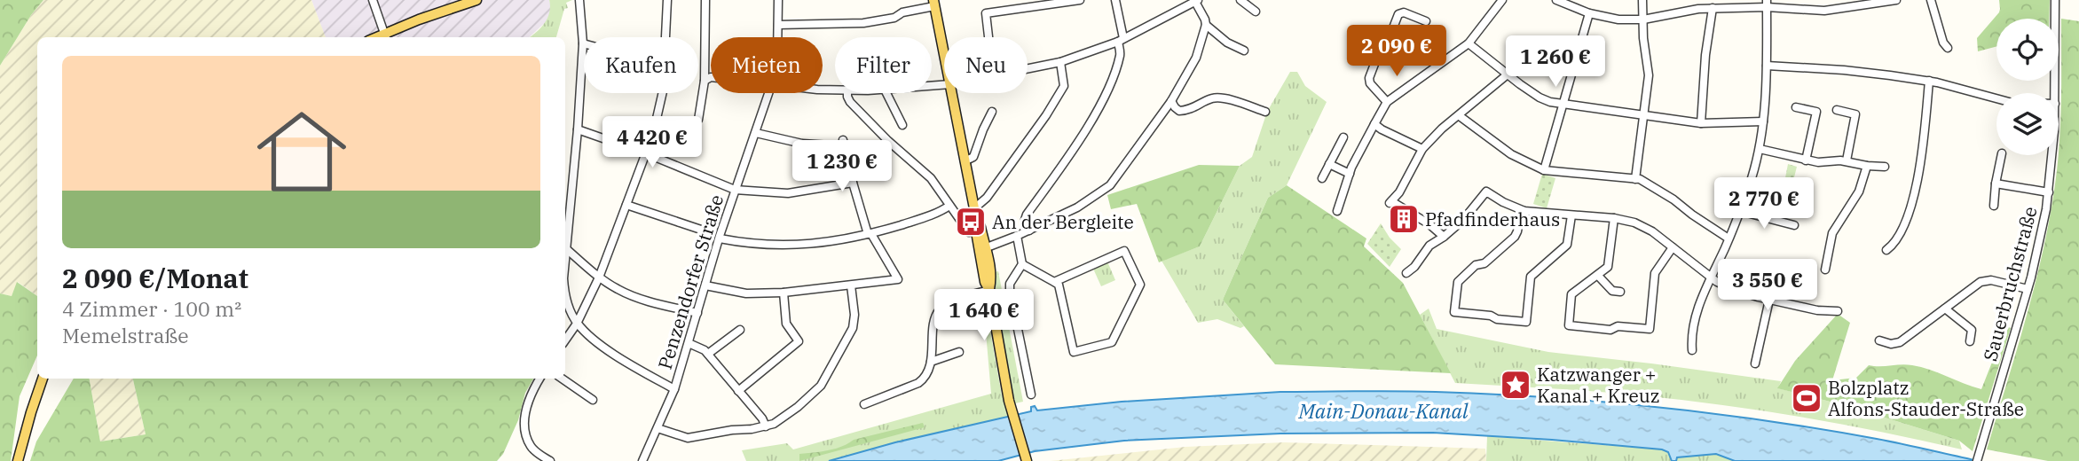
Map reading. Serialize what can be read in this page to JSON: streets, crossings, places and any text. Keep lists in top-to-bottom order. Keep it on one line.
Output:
{"streets":{"street":["Penzendorfer Straße","Sauerbruchstraße"]},"water":["Main-Donau-Kanal"],"places":{"building":["Pfadfinderhaus"],"bus stop":["An der Bergleite"],"place":["Katzwanger + Kanal + Kreuz"],"sports":["Bolzplatz Alfons-Stauder-Straße"]},"page":{"price":["2 090 €","1 260 €","4 420 €","1 230 €","2 770 €","3 550 €","1 640 €"],"chip":["Kaufen","Mieten","Filter","Neu"],"list":[{"name":"2 090 €/Monat","note":"4 Zimmer · 100 m² · Memelstraße"}]}}
